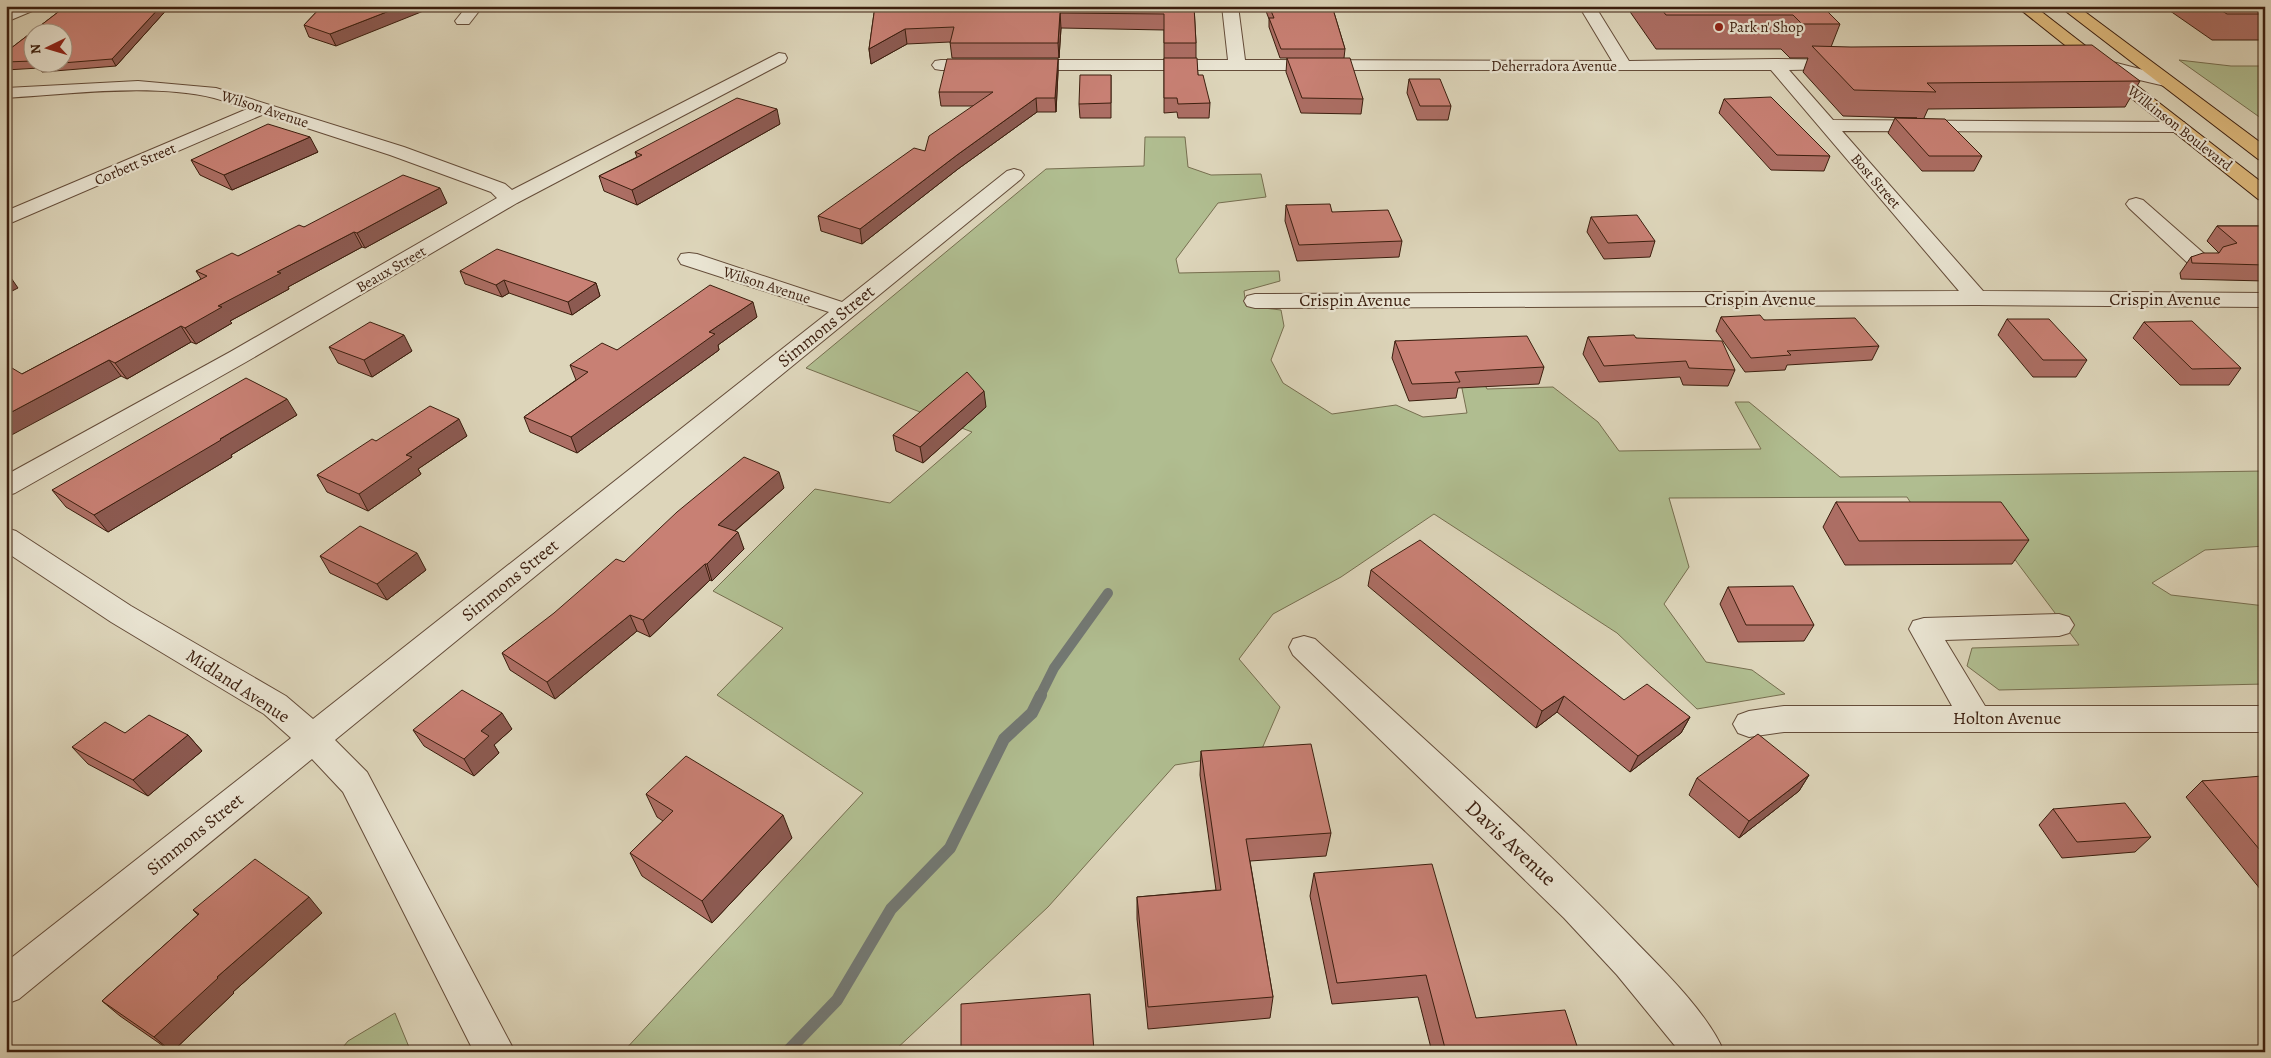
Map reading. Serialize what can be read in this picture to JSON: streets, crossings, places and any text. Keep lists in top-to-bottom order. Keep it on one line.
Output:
{"streets":{"main road":["Wilkinson Boulevard"],"street":["Deherradora Avenue","Wilson Avenue","Corbett Street","Bost Street","Beaux Street","Crispin Avenue","Simmons Street","Midland Avenue","Holton Avenue","Davis Avenue"]},"crossings":[["Deherradora Avenue","Bost Street"],["Wilson Avenue","Corbett Street"],["Wilson Avenue","Beaux Street"],["Wilson Avenue","Simmons Street"],["Bost Street","Crispin Avenue"],["Simmons Street","Midland Avenue"]],"places":["Park n' Shop"],"north":"left"}
